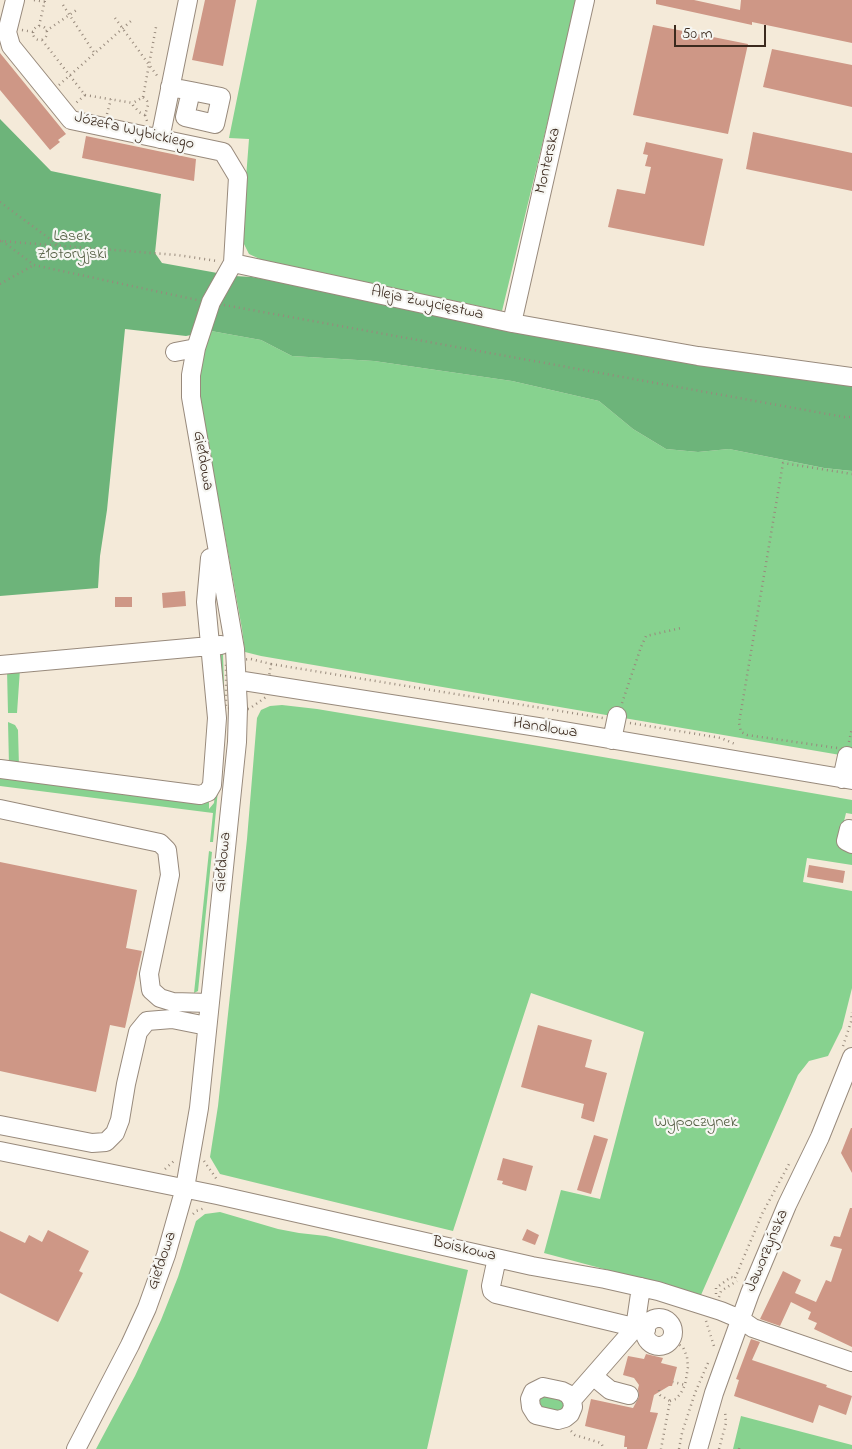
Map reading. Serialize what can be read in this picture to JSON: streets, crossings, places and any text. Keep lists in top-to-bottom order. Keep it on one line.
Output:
{"streets":{"street":["Józefa Wybickiego","Monterska","Aleja Zwycięstwa","Giełdowa","Handlowa","Boiskowa","Jaworzyńska"]},"crossings":[["Józefa Wybickiego","Aleja Zwycięstwa"],["Józefa Wybickiego","Giełdowa"],["Monterska","Aleja Zwycięstwa"],["Aleja Zwycięstwa","Giełdowa"],["Giełdowa","Handlowa"],["Giełdowa","Boiskowa"],["Boiskowa","Jaworzyńska"]],"parks":["Lasek Złotoryjski","Wypoczynek"],"scale_bar":"50 m"}
